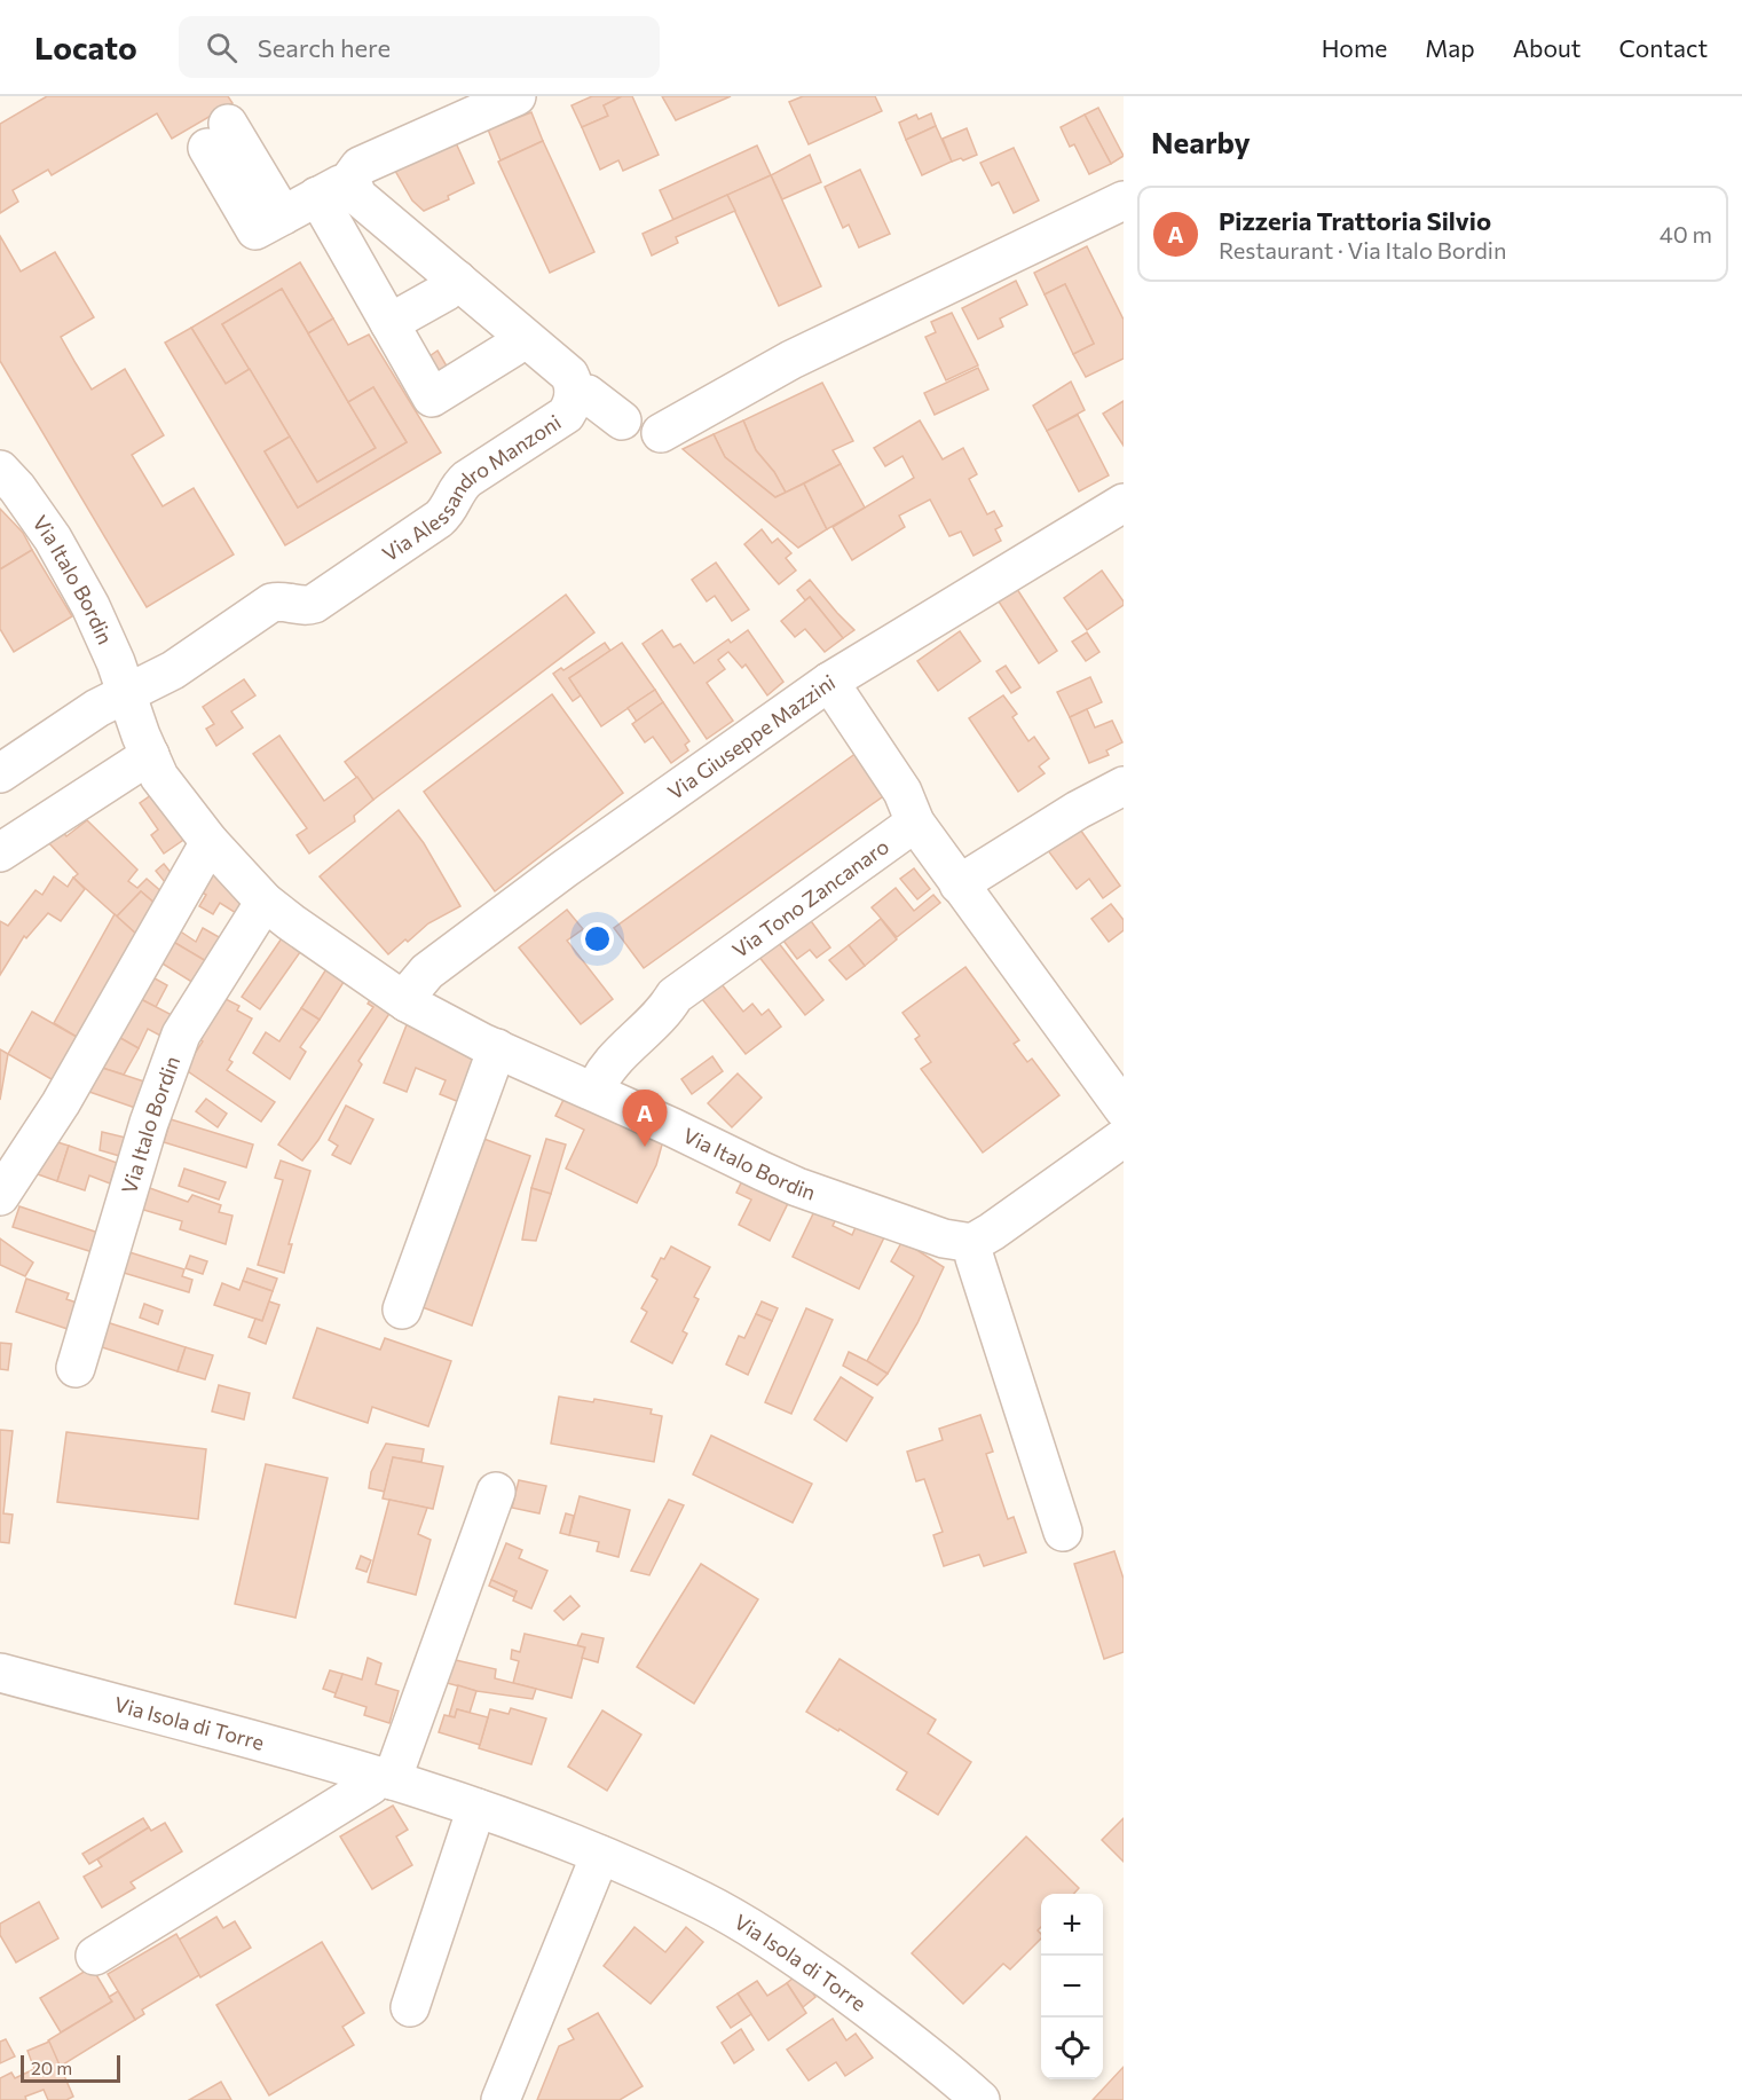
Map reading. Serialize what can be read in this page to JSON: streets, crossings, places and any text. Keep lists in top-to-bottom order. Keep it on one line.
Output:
{"streets":{"street":["Via Alessandro Manzoni","Via Italo Bordin","Via Giuseppe Mazzini","Via Tono Zancanaro","Via Isola di Torre"]},"crossings":[["Via Alessandro Manzoni","Via Italo Bordin"],["Via Italo Bordin","Via Giuseppe Mazzini"],["Via Italo Bordin","Via Tono Zancanaro"]],"scale_bar":"20 m","page":{"header":"Locato","search":"Search here","nav":["Home","Map","About","Contact"],"heading":"Nearby","list":[{"mark":"A","name":"Pizzeria Trattoria Silvio","note":"Restaurant · Via Italo Bordin","value":"40 m"}],"pins":"A","map_buttons":["+","−"],"scale":"20 m"}}
